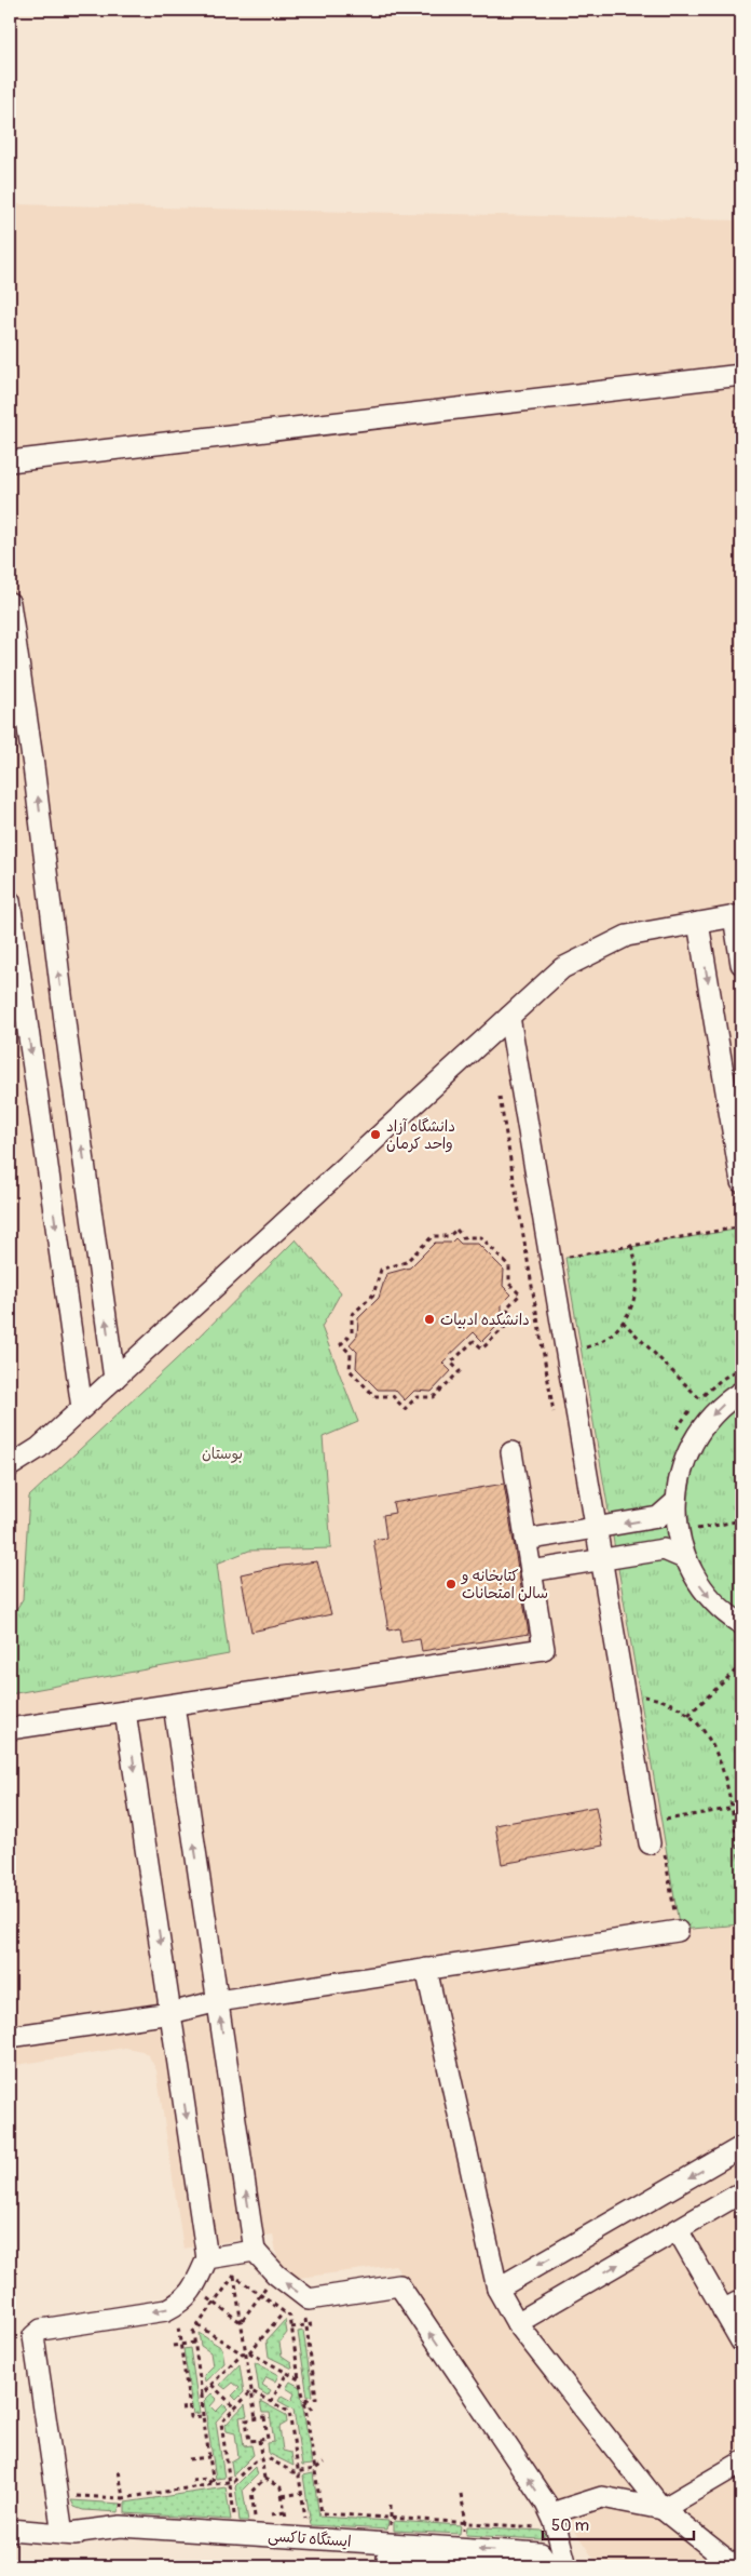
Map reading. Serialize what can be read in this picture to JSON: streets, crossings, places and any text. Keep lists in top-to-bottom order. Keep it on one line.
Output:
{"streets":{"street":["ایستگاه تاکسی"]},"parks":["بوستان"],"places":["دانشگاه آزاد واحد کرمان","دانشکده ادبیات","کتابخانه و سالن امتحانات"],"scale_bar":"50 m"}
